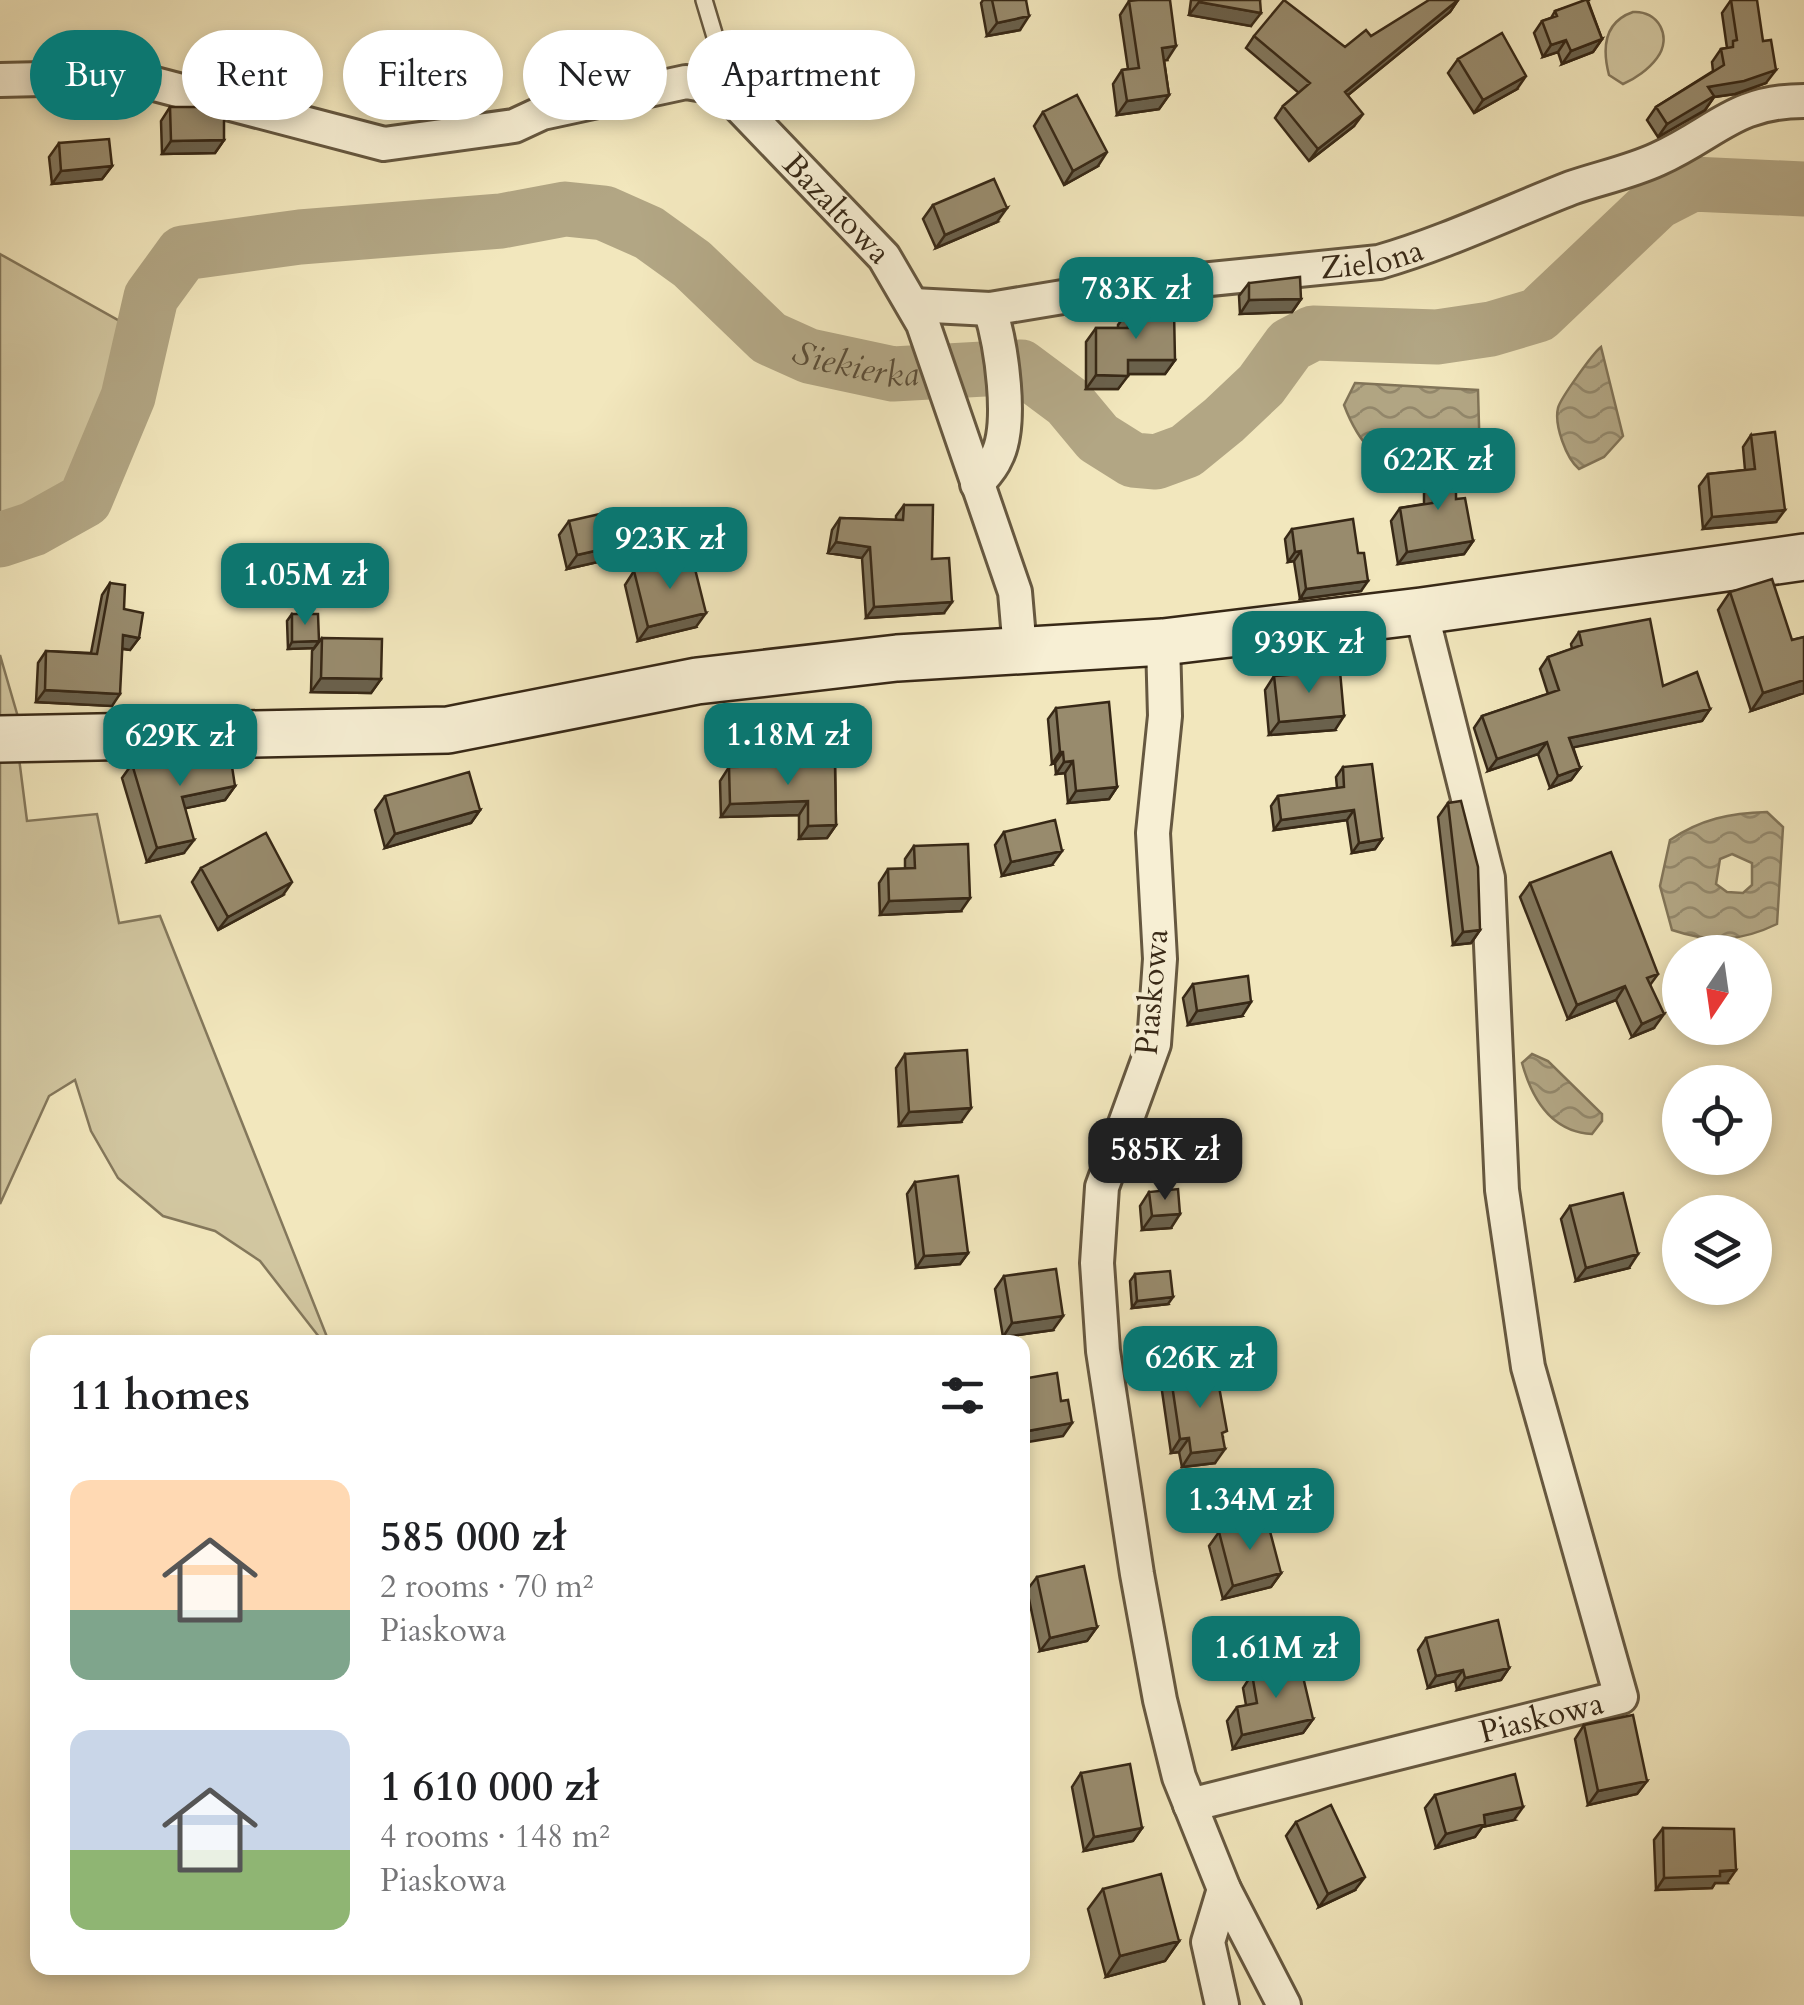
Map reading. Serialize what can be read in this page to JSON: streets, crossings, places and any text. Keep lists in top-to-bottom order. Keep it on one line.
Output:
{"streets":{"street":["Bazaltowa","Zielona","Piaskowa"]},"crossings":[["Bazaltowa","Zielona"]],"water":["Siekierka"],"north":"bottom","page":{"chip":["Buy","Rent","Filters","New","Apartment"],"price":["783K zł","622K zł","923K zł","1.05M zł","939K zł","1.18M zł","629K zł","585K zł","626K zł","1.34M zł","1.61M zł"],"heading":"11 homes","list":[{"name":"585 000 zł","note":"2 rooms · 70 m² · Piaskowa"},{"name":"1 610 000 zł","note":"4 rooms · 148 m² · Piaskowa"}]}}
